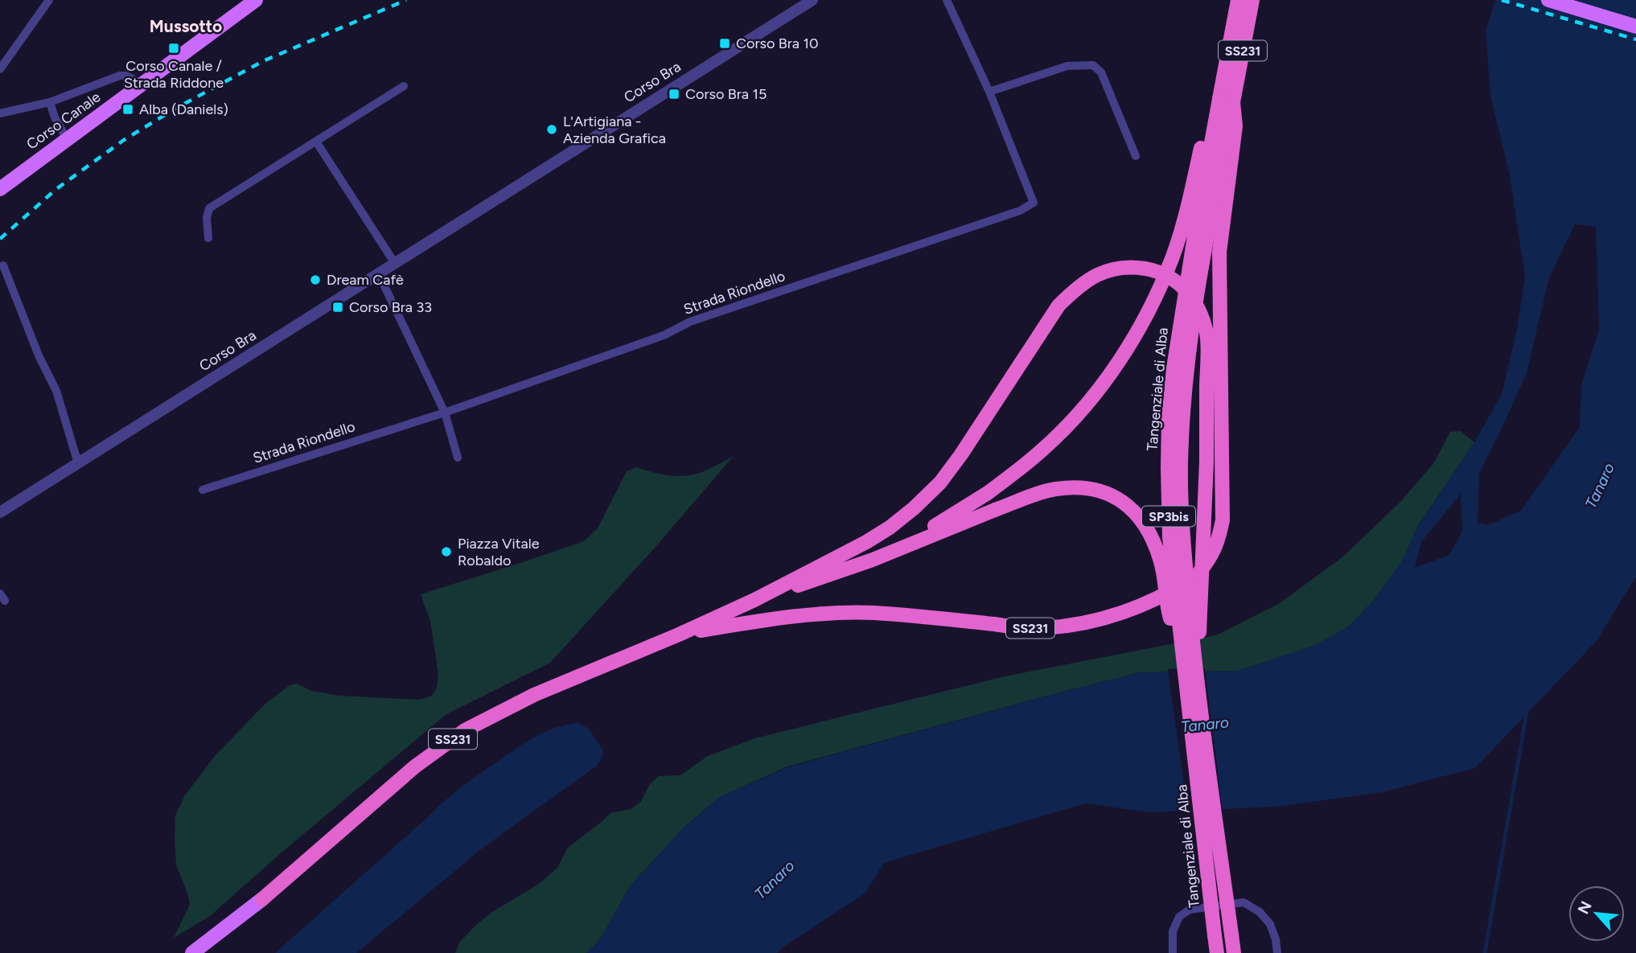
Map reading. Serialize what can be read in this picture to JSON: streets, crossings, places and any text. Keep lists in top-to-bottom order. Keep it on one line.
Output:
{"streets":{"highway":["SS231","Tangenziale di Alba","SP3bis"],"main road":["Corso Canale"],"street":["Corso Bra","Strada Riondello"]},"crossings":[["SS231","Tangenziale di Alba"]],"districts":["Mussotto"],"water":["Tanaro"],"places":{"transit":["Corso Bra 10","Corso Canale / Strada Riddone","Corso Bra 15","Alba (Daniels)","Corso Bra 33"],"other":["L'Artigiana - Azienda Grafica","Dream Cafè","Piazza Vitale Robaldo"]},"north":"top left"}
